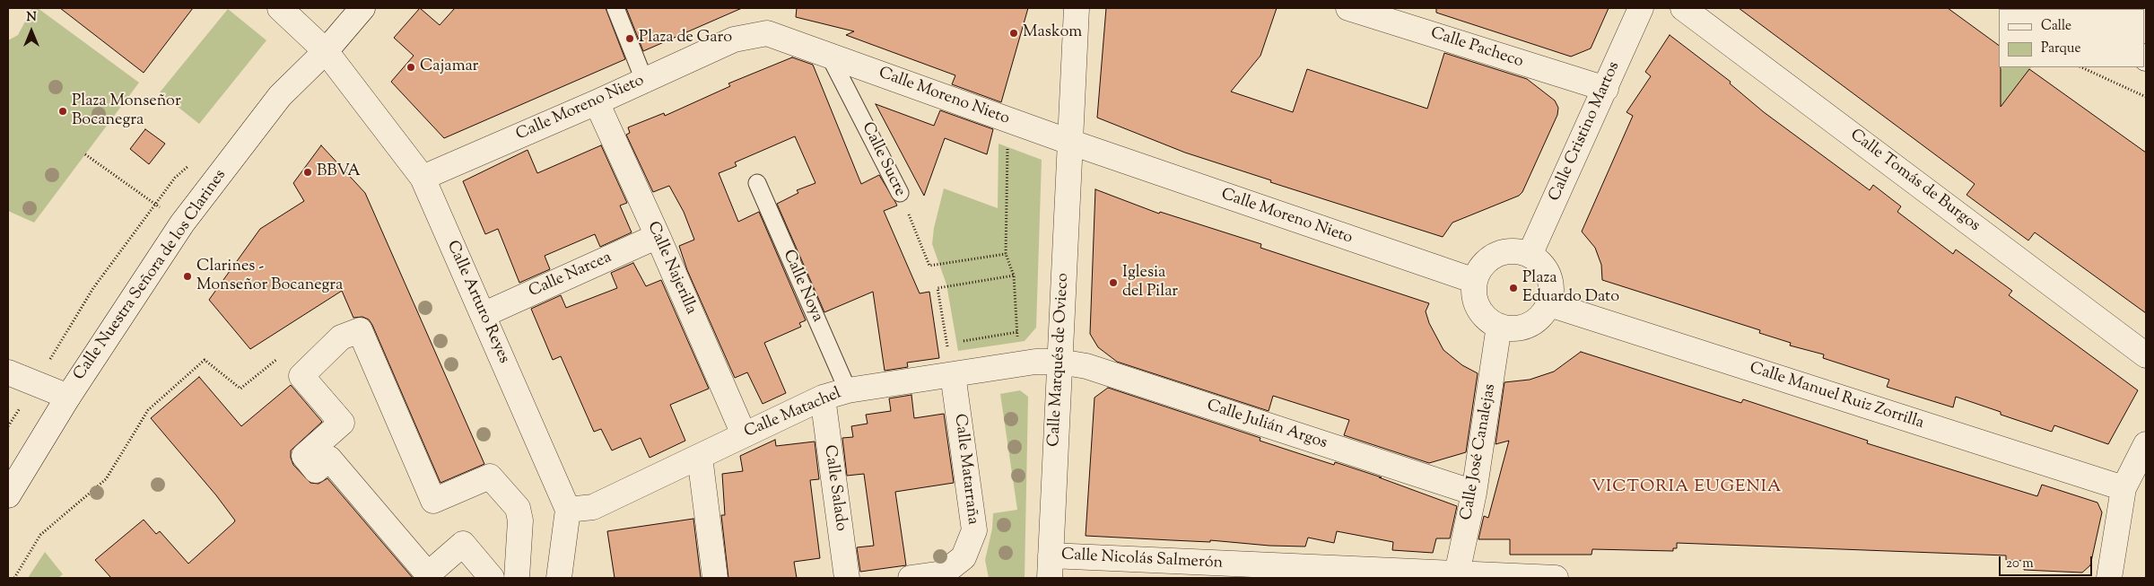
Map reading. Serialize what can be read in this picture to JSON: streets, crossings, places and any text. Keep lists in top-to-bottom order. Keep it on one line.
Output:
{"streets":{"street":["Calle Pacheco","Calle Moreno Nieto","Calle Cristino Martos","Calle Tomás de Burgos","Calle Najerilla","Calle Nuestra Señora de los Clarines","Calle Narcea","Calle Arturo Reyes","Calle Marqués de Ovieco","Calle Manuel Ruiz Zorrilla","Calle Matachel","Calle Julián Argos","Calle José Canalejas","Calle Matarraña","Calle Salado","Calle Nicolás Salmerón"],"lane":["Calle Sucre","Calle Noya"]},"crossings":[["Calle Pacheco","Calle Cristino Martos"],["Calle Moreno Nieto","Calle Cristino Martos"],["Calle Moreno Nieto","Calle Sucre"],["Calle Moreno Nieto","Calle Najerilla"],["Calle Moreno Nieto","Calle Arturo Reyes"],["Calle Moreno Nieto","Calle Marqués de Ovieco"],["Calle Moreno Nieto","Calle Manuel Ruiz Zorrilla"],["Calle Moreno Nieto","Calle José Canalejas"],["Calle Cristino Martos","Calle Manuel Ruiz Zorrilla"],["Calle Cristino Martos","Calle José Canalejas"],["Calle Najerilla","Calle Narcea"],["Calle Najerilla","Calle Matachel"],["Calle Nuestra Señora de los Clarines","Calle Arturo Reyes"],["Calle Narcea","Calle Arturo Reyes"],["Calle Noya","Calle Matachel"],["Calle Arturo Reyes","Calle Matachel"],["Calle Marqués de Ovieco","Calle Matachel"],["Calle Marqués de Ovieco","Calle Julián Argos"],["Calle Marqués de Ovieco","Calle Nicolás Salmerón"],["Calle Manuel Ruiz Zorrilla","Calle José Canalejas"],["Calle Matachel","Calle Julián Argos"],["Calle Matachel","Calle Matarraña"],["Calle Matachel","Calle Salado"],["Calle Julián Argos","Calle José Canalejas"],["Calle José Canalejas","Calle Nicolás Salmerón"]],"districts":["VICTORIA EUGENIA"],"places":["Maskom","Plaza de Garo","Cajamar","Plaza Monseñor Bocanegra","BBVA","Clarines - Monseñor Bocanegra","Iglesia del Pilar","Plaza Eduardo Dato"],"legend":["Calle","Parque"],"scale_bar":"20 m","north":"top"}
